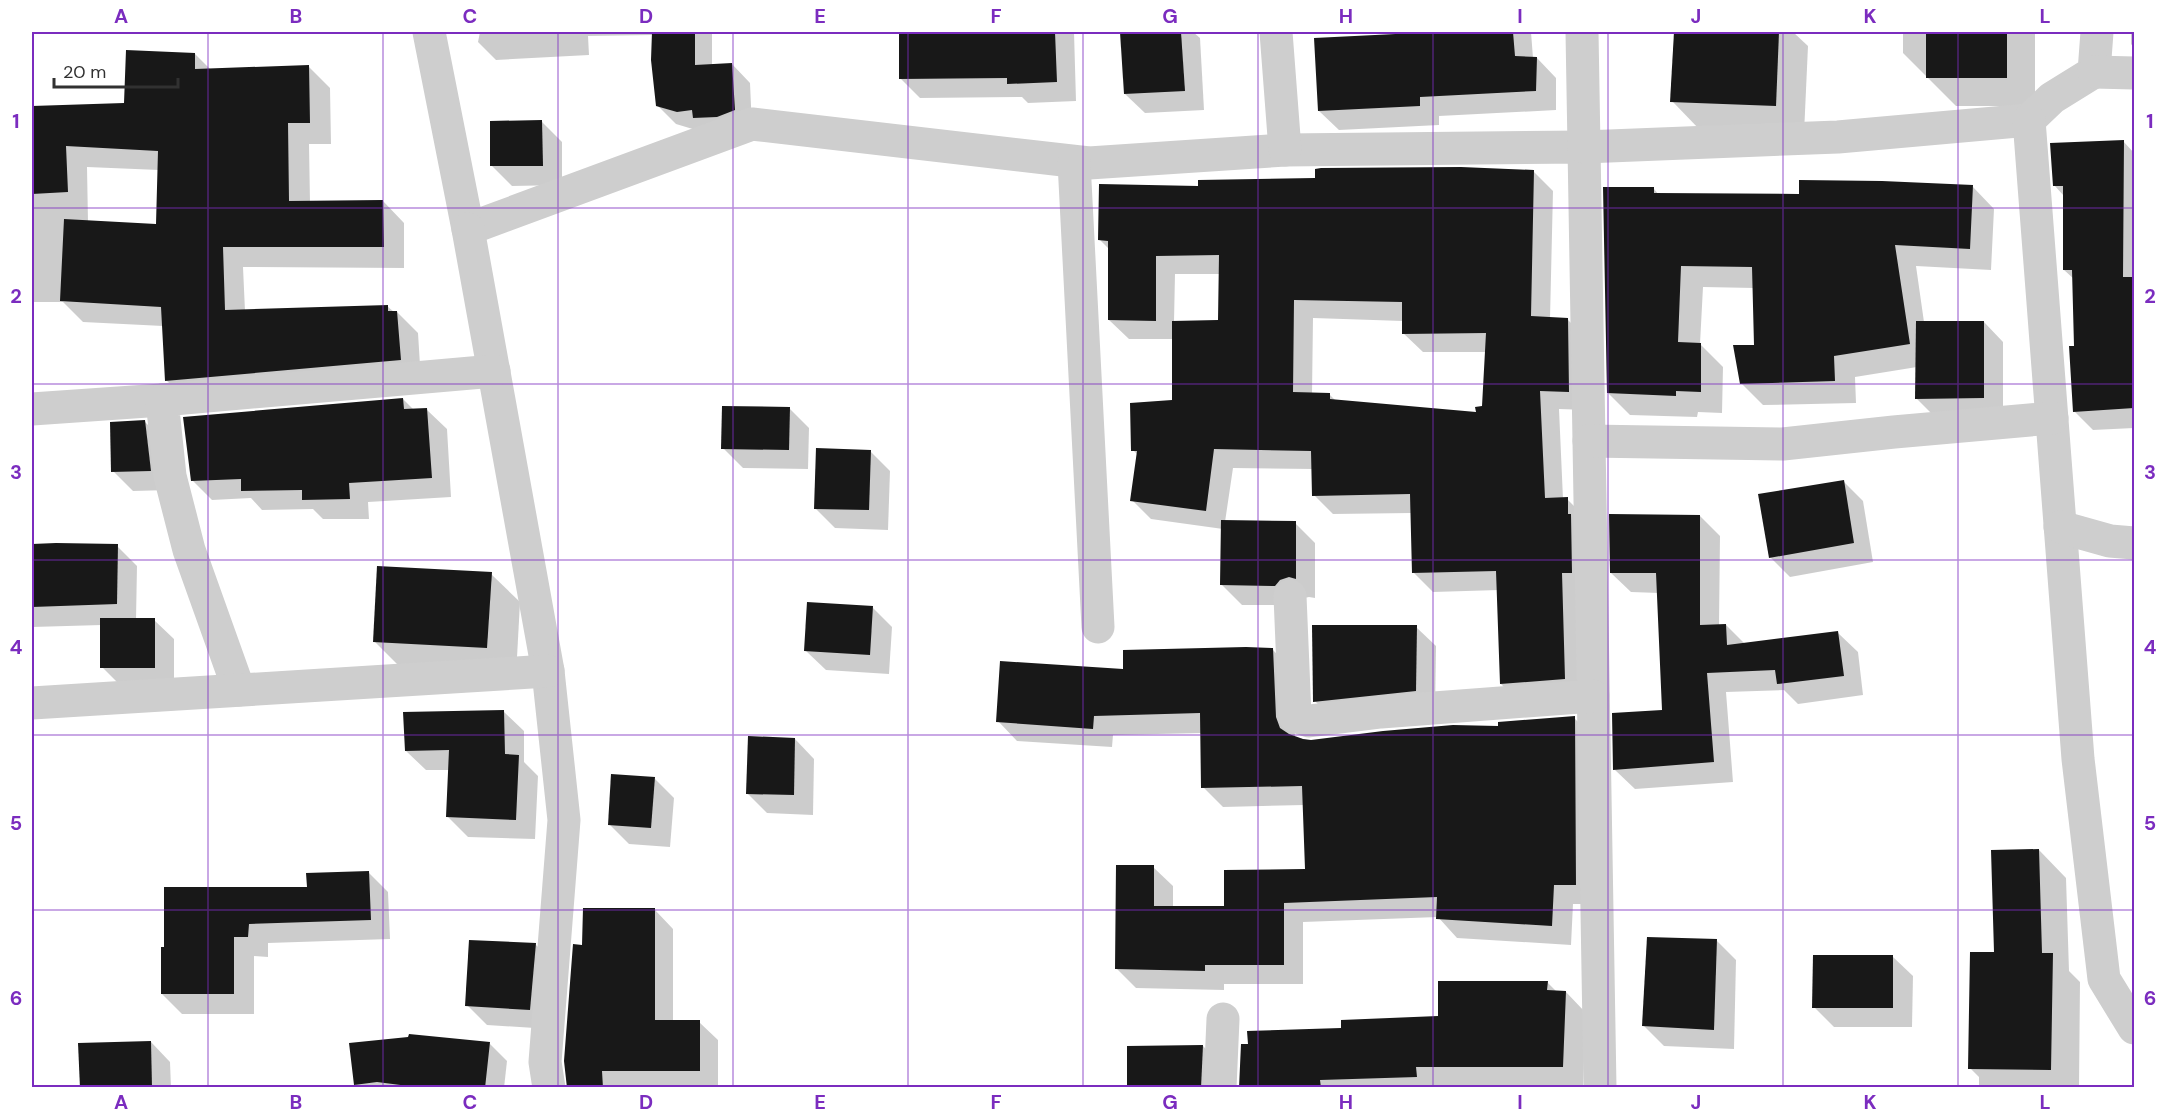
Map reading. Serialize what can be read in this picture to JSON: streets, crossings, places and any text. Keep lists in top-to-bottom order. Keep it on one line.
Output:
{"scale_bar":"20 m","grid":{"columns":["A","B","C","D","E","F","G","H","I","J","K","L"],"rows":["1","2","3","4","5","6"]}}
